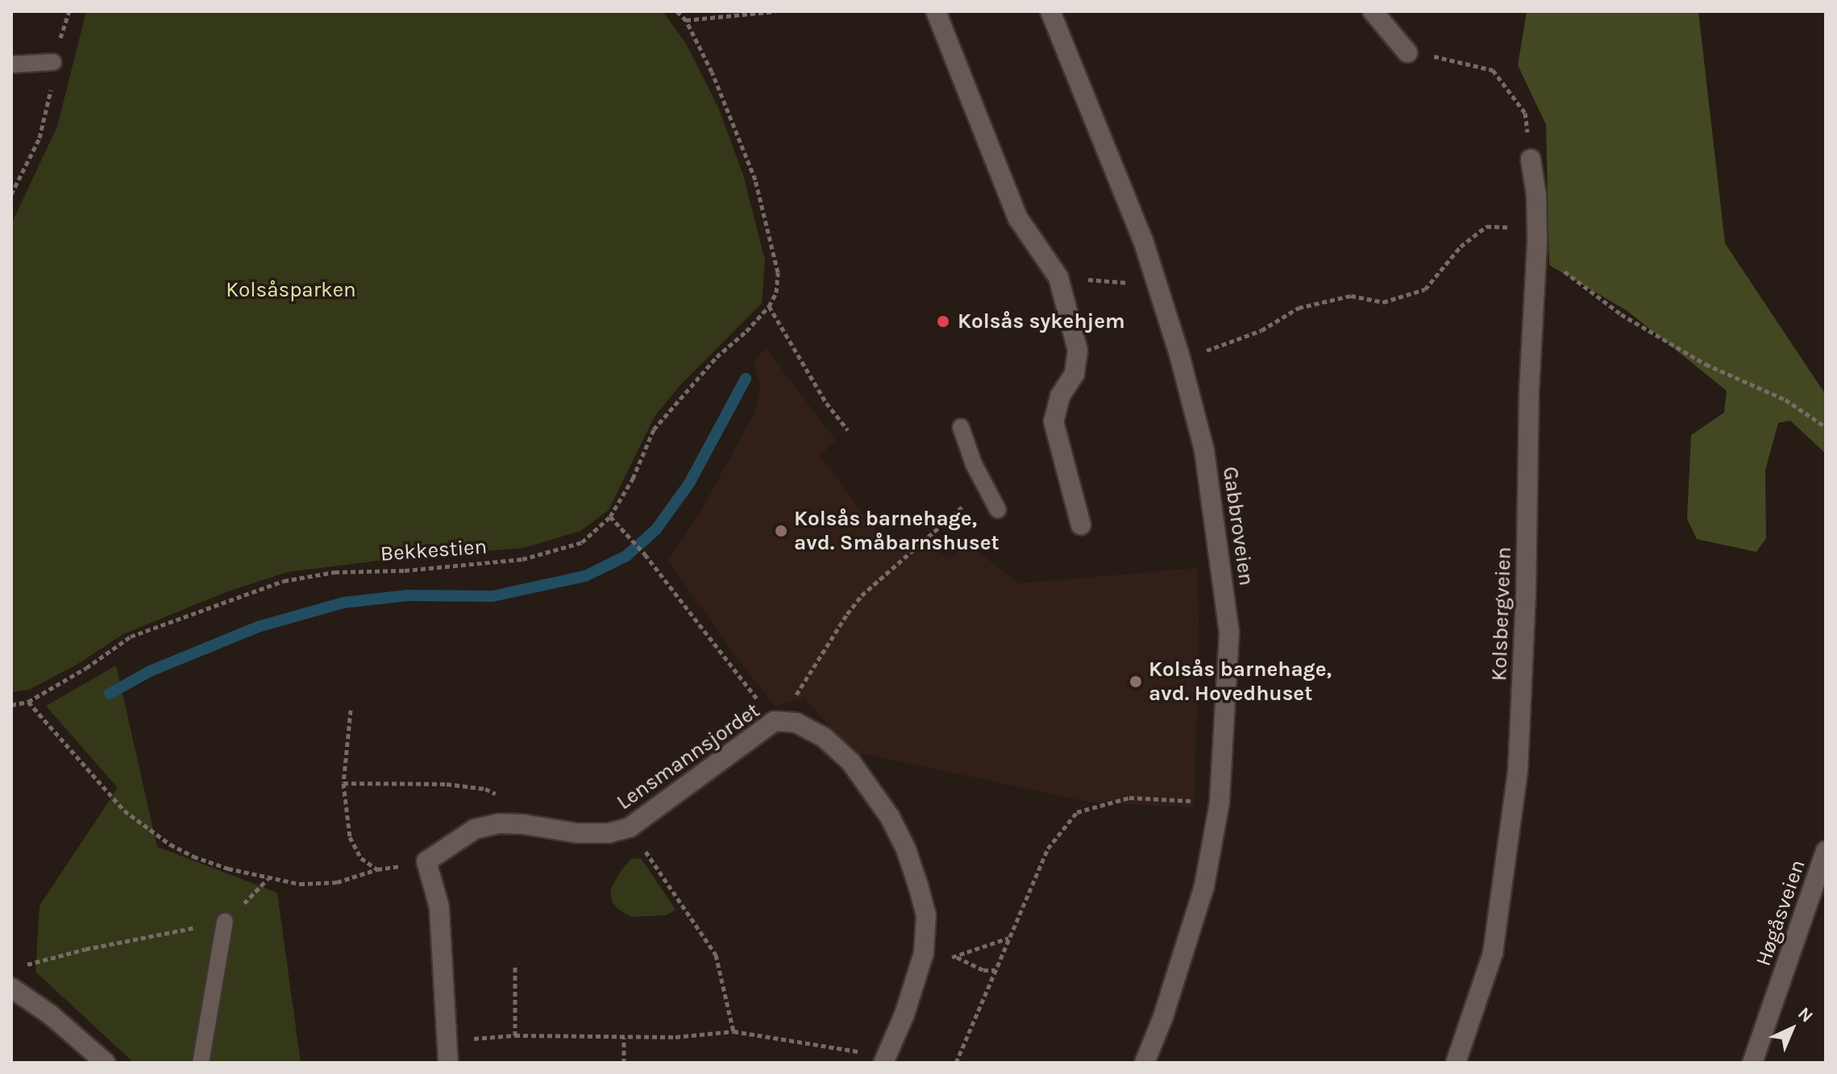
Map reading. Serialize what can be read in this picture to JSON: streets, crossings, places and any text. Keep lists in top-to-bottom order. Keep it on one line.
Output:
{"streets":{"street":["Gabbroveien","Kolsbergveien","Lensmannsjordet","Høgåsveien"],"path":["Bekkestien"]},"parks":["Kolsåsparken"],"places":["Kolsås sykehjem","Kolsås barnehage, avd. Småbarnshuset","Kolsås barnehage, avd. Hovedhuset"],"north":"top right"}
